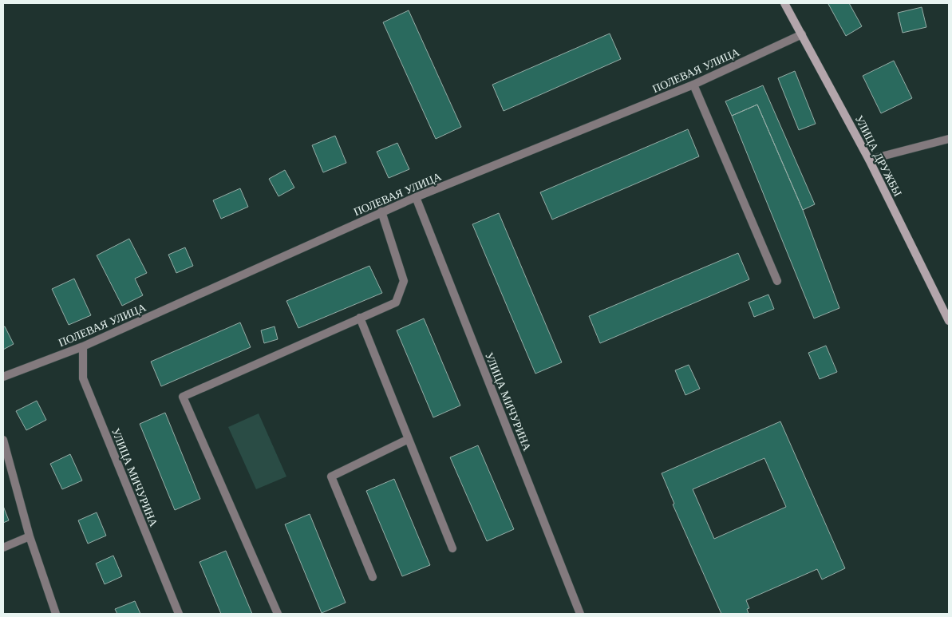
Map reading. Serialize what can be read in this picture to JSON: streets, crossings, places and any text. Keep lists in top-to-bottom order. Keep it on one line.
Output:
{"streets":{"main road":["УЛИЦА ДРУЖБЫ"],"street":["ПОЛЕВАЯ УЛИЦА","УЛИЦА МИЧУРИНА"]},"crossings":[["ПОЛЕВАЯ УЛИЦА","УЛИЦА ДРУЖБЫ"],["ПОЛЕВАЯ УЛИЦА","УЛИЦА МИЧУРИНА"]]}
